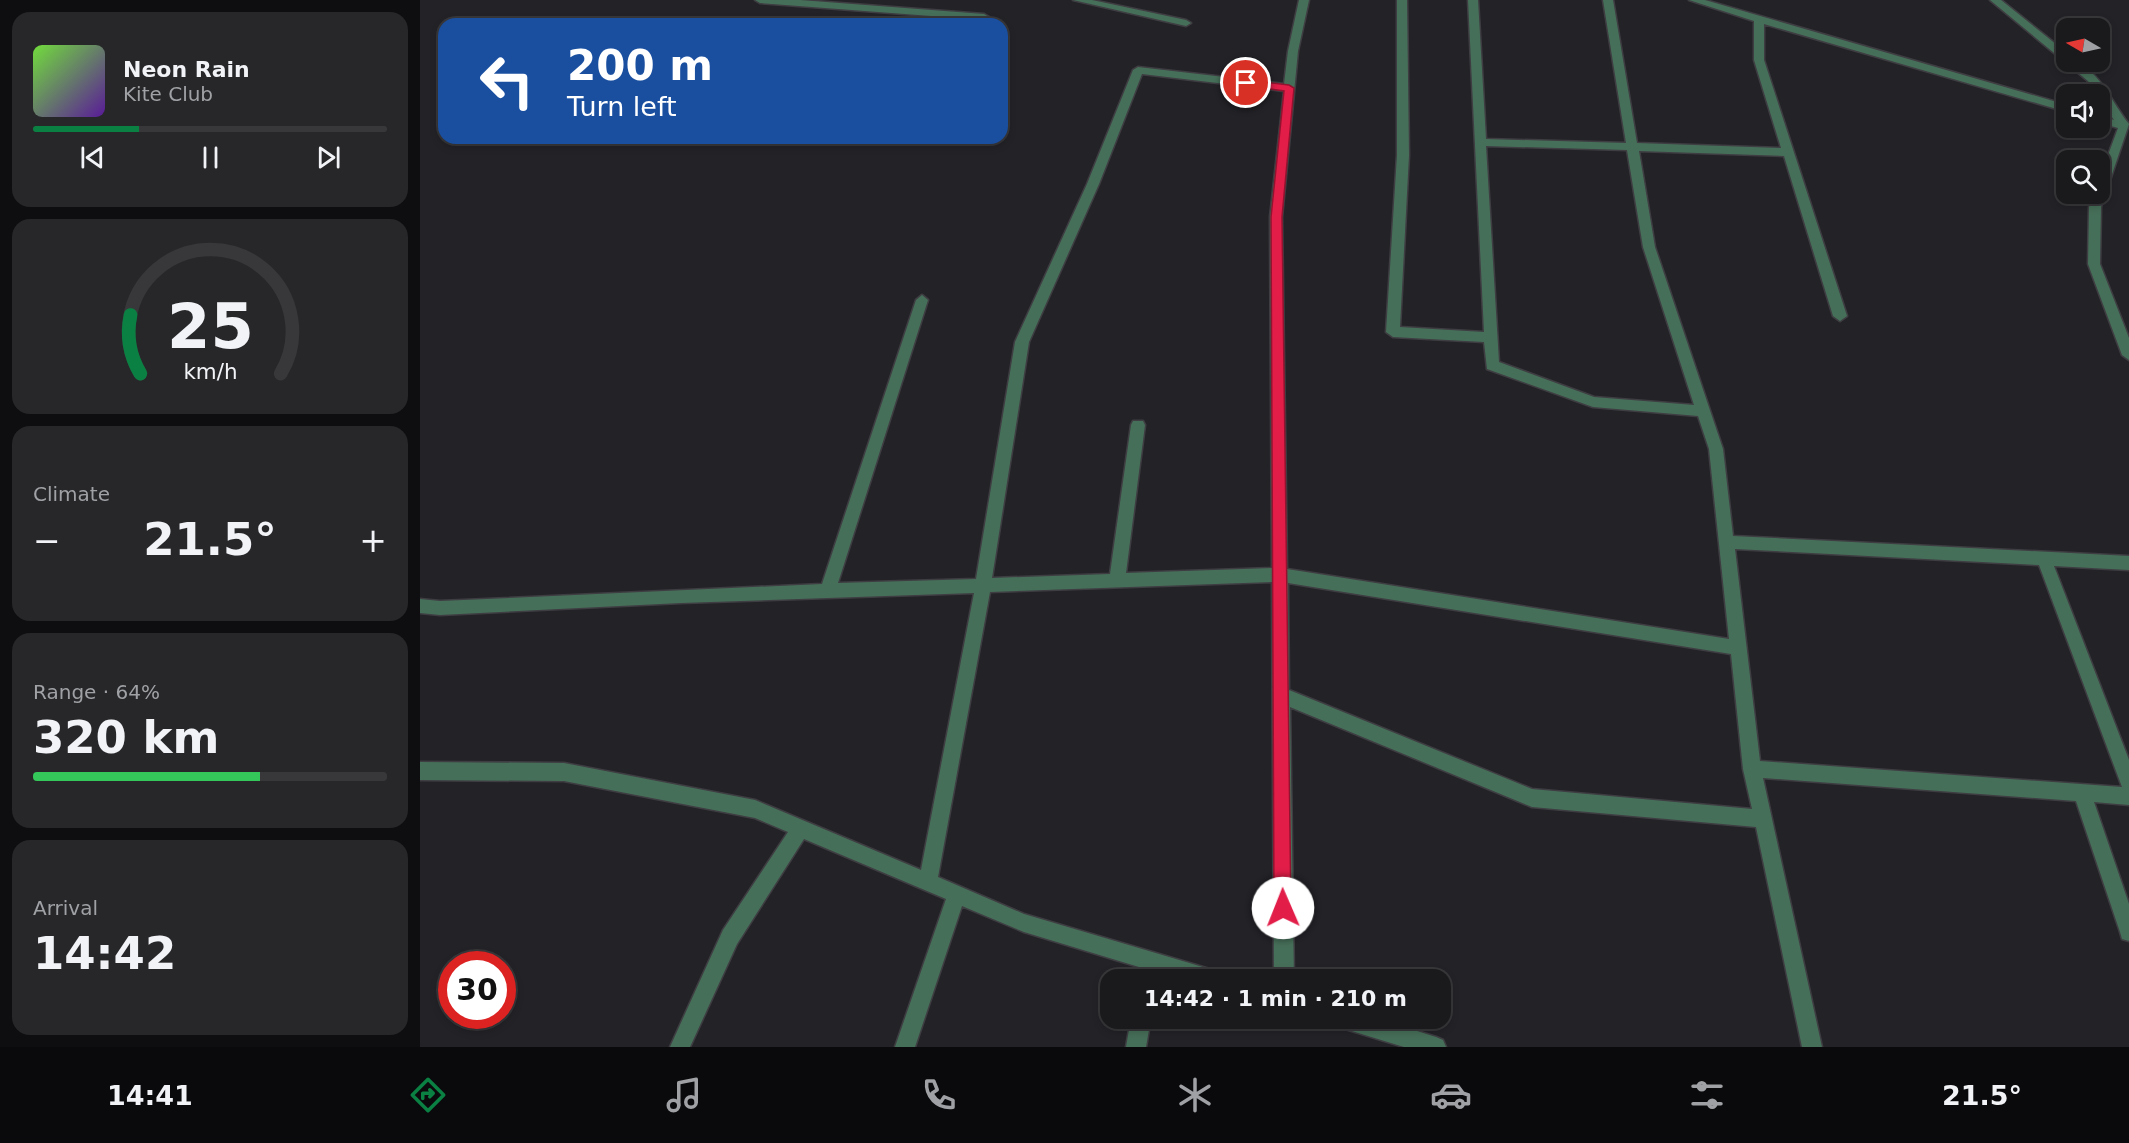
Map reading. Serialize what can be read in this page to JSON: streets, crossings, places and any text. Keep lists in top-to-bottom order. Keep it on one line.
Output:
{"north":"left","page":{"turn":["200 m","Turn left"],"song":["Neon Rain","Kite Club"],"tile":["Climate",["Range · 64%","320 km"],["Arrival","14:42"]],"heat":["−","21.5°","+"],"limit":"30","trip":"14:42 · 1 min · 210 m","tabs":["14:41","21.5°"],"gauge":["25","km/h"]}}
